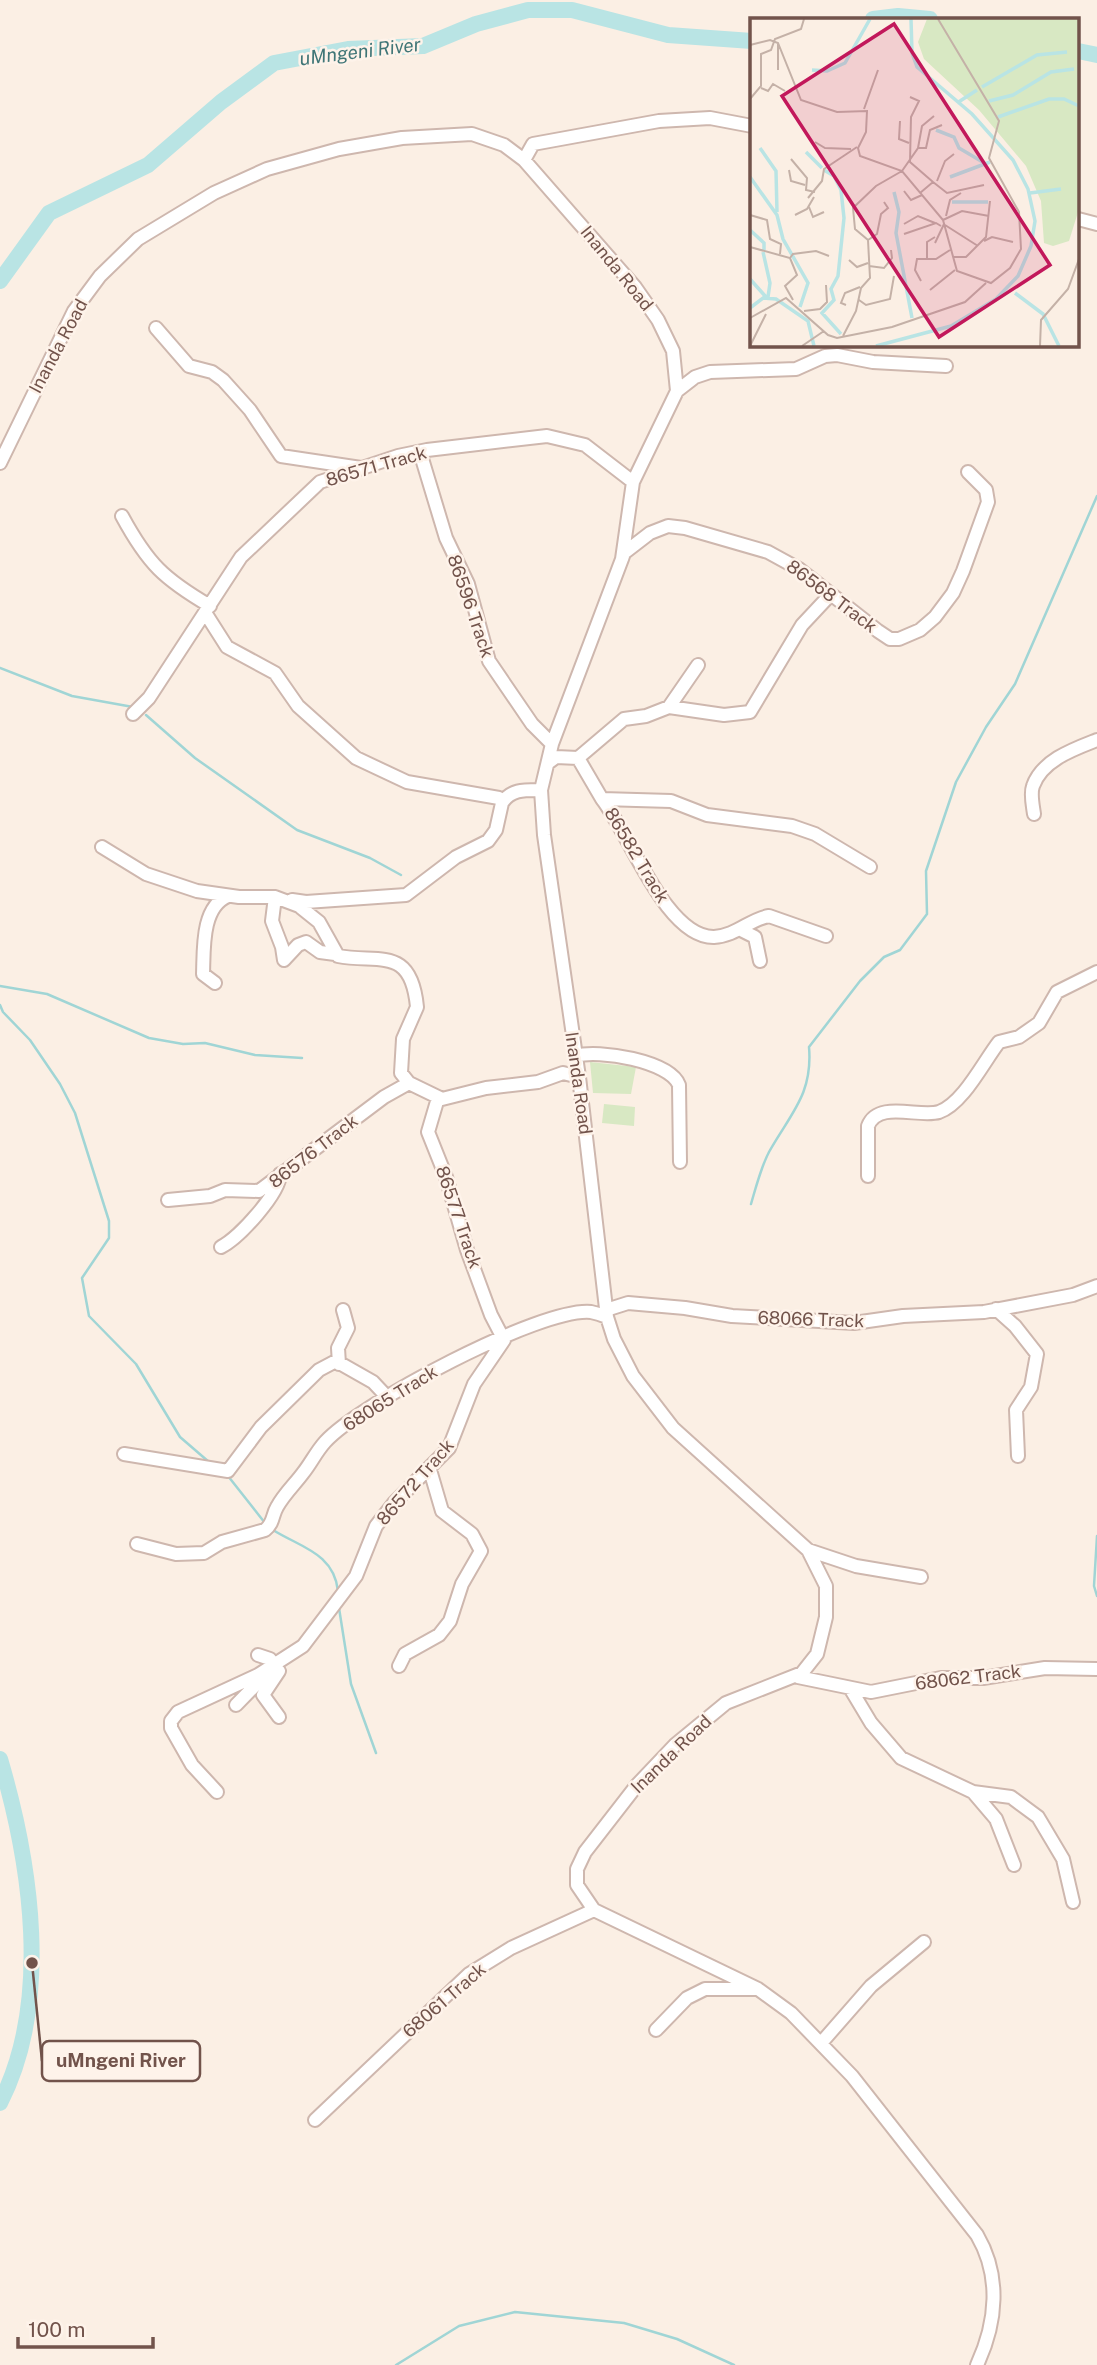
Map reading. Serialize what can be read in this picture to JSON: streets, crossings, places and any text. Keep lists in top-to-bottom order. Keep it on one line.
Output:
{"streets":{"street":["Inanda Road","86571 Track","86568 Track","86596 Track","86582 Track","86576 Track","86577 Track","68066 Track","68065 Track","86572 Track","68062 Track","68061 Track"]},"crossings":[["Inanda Road","86571 Track"],["Inanda Road","86568 Track"],["Inanda Road","86596 Track"],["Inanda Road","68066 Track"],["Inanda Road","68065 Track"],["Inanda Road","68062 Track"],["Inanda Road","68061 Track"],["86571 Track","86596 Track"],["86577 Track","68065 Track"],["86577 Track","86572 Track"],["68066 Track","68065 Track"],["68065 Track","86572 Track"]],"water":["uMngeni River"],"places":["uMngeni River"],"scale_bar":"100 m"}
